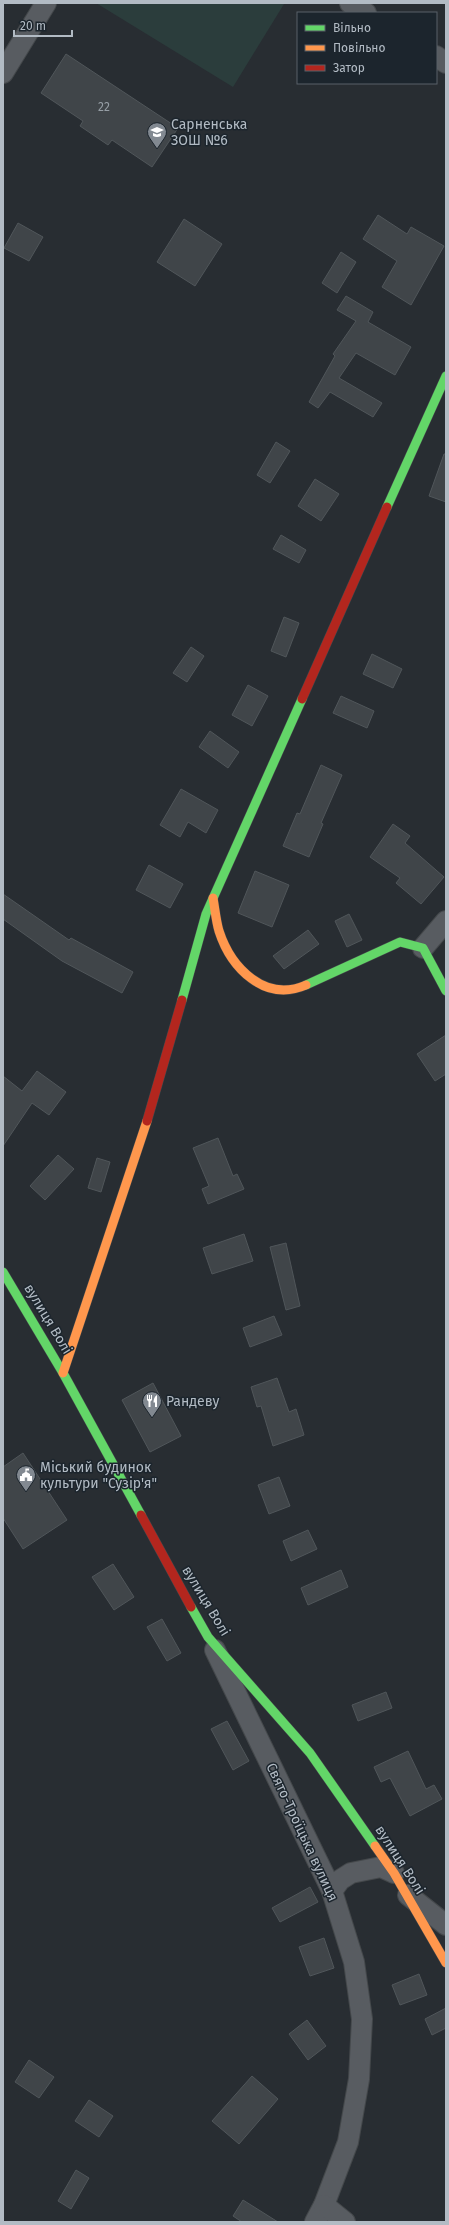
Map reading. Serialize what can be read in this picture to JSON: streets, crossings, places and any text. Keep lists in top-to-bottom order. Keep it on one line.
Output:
{"streets":{"street":["вулиця Волі","Свято-Троїцька вулиця"]},"crossings":[["вулиця Волі","Свято-Троїцька вулиця"]],"places":{"school or university":["Сарненська ЗОШ №6"],"restaurant":["Рандеву"],"public building":["Міський будинок культури \"Сузір'я\""]},"house_numbers":["22"],"legend":["Вільно","Повільно","Затор"],"scale_bar":"20 m"}
